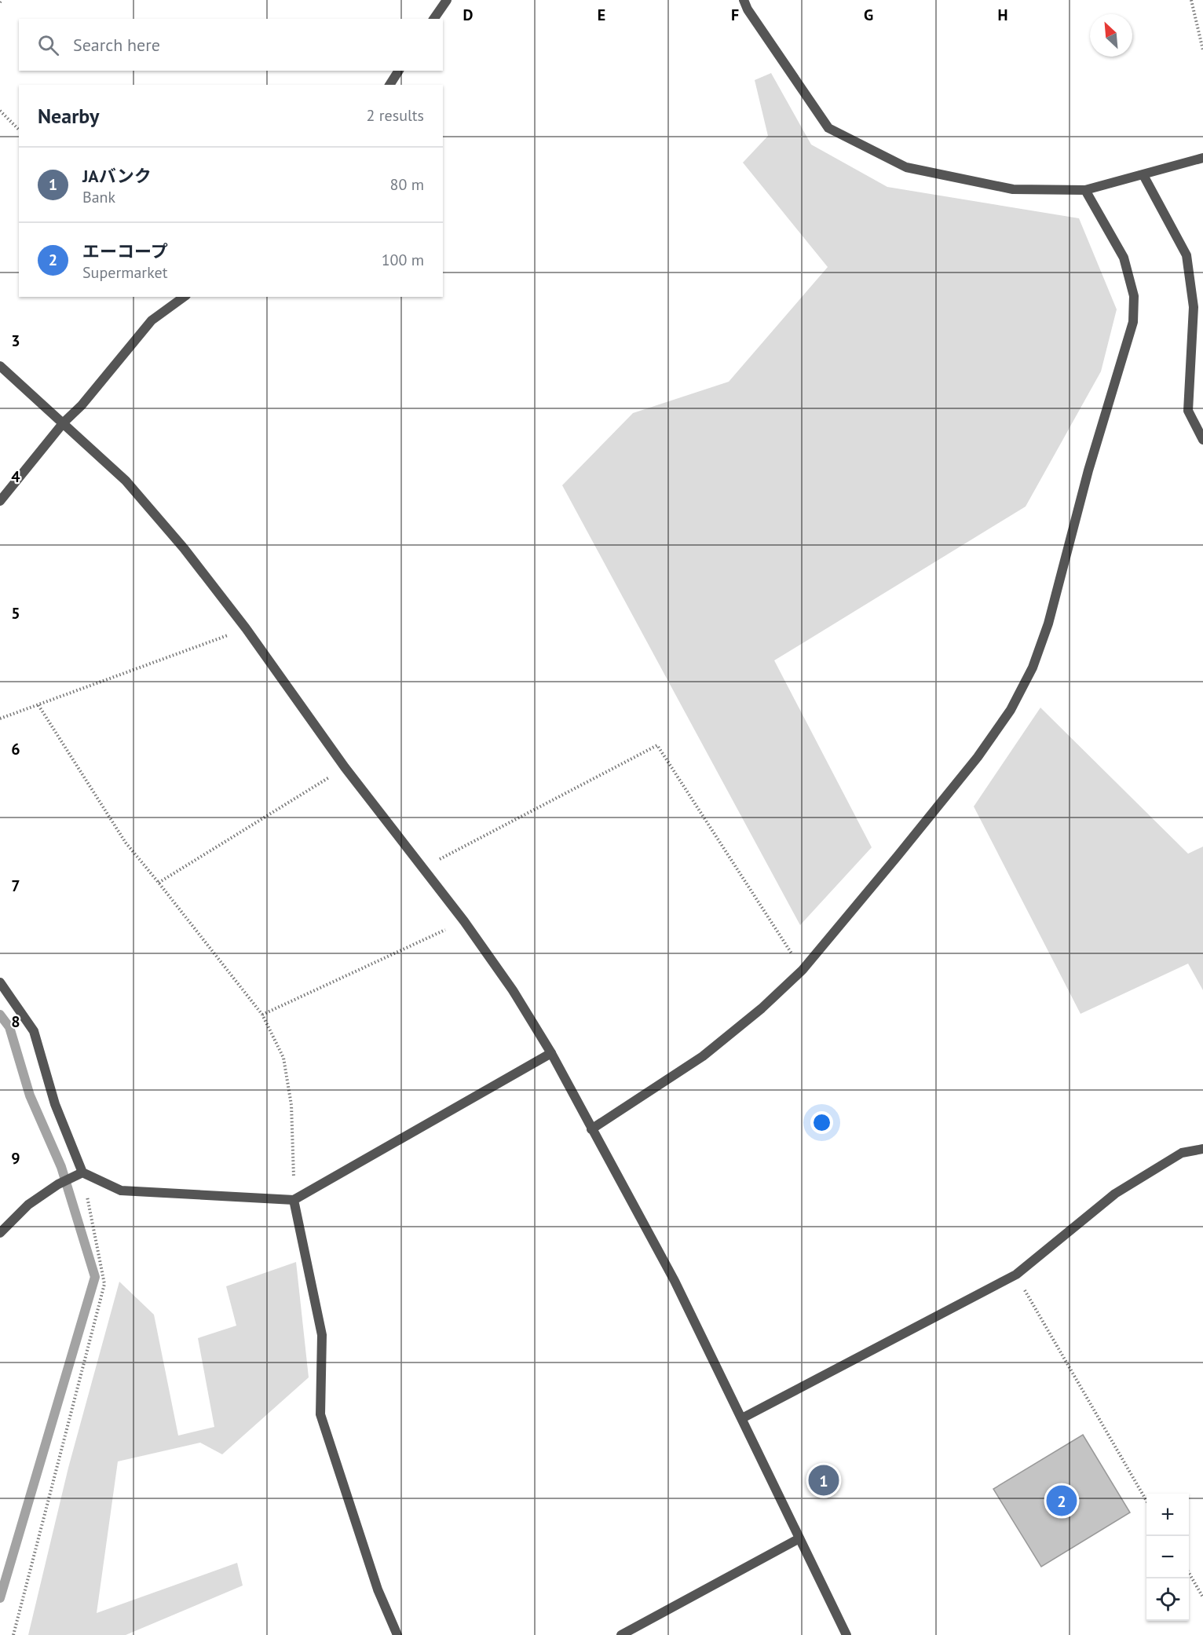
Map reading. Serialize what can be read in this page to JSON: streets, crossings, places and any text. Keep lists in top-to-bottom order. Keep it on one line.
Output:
{"north":"top left","page":{"search":"Search here","heading":["Nearby","2 results"],"list":[{"mark":"1","name":"JAバンク","note":"Bank","value":"80 m"},{"mark":"2","name":"エーコープ","note":"Supermarket","value":"100 m"}],"pins":["1","2"],"map_buttons":["+","−"]},"grid":{"columns":["D","E","F","G","H"],"rows":["3","4","5","6","7","8","9"]}}
